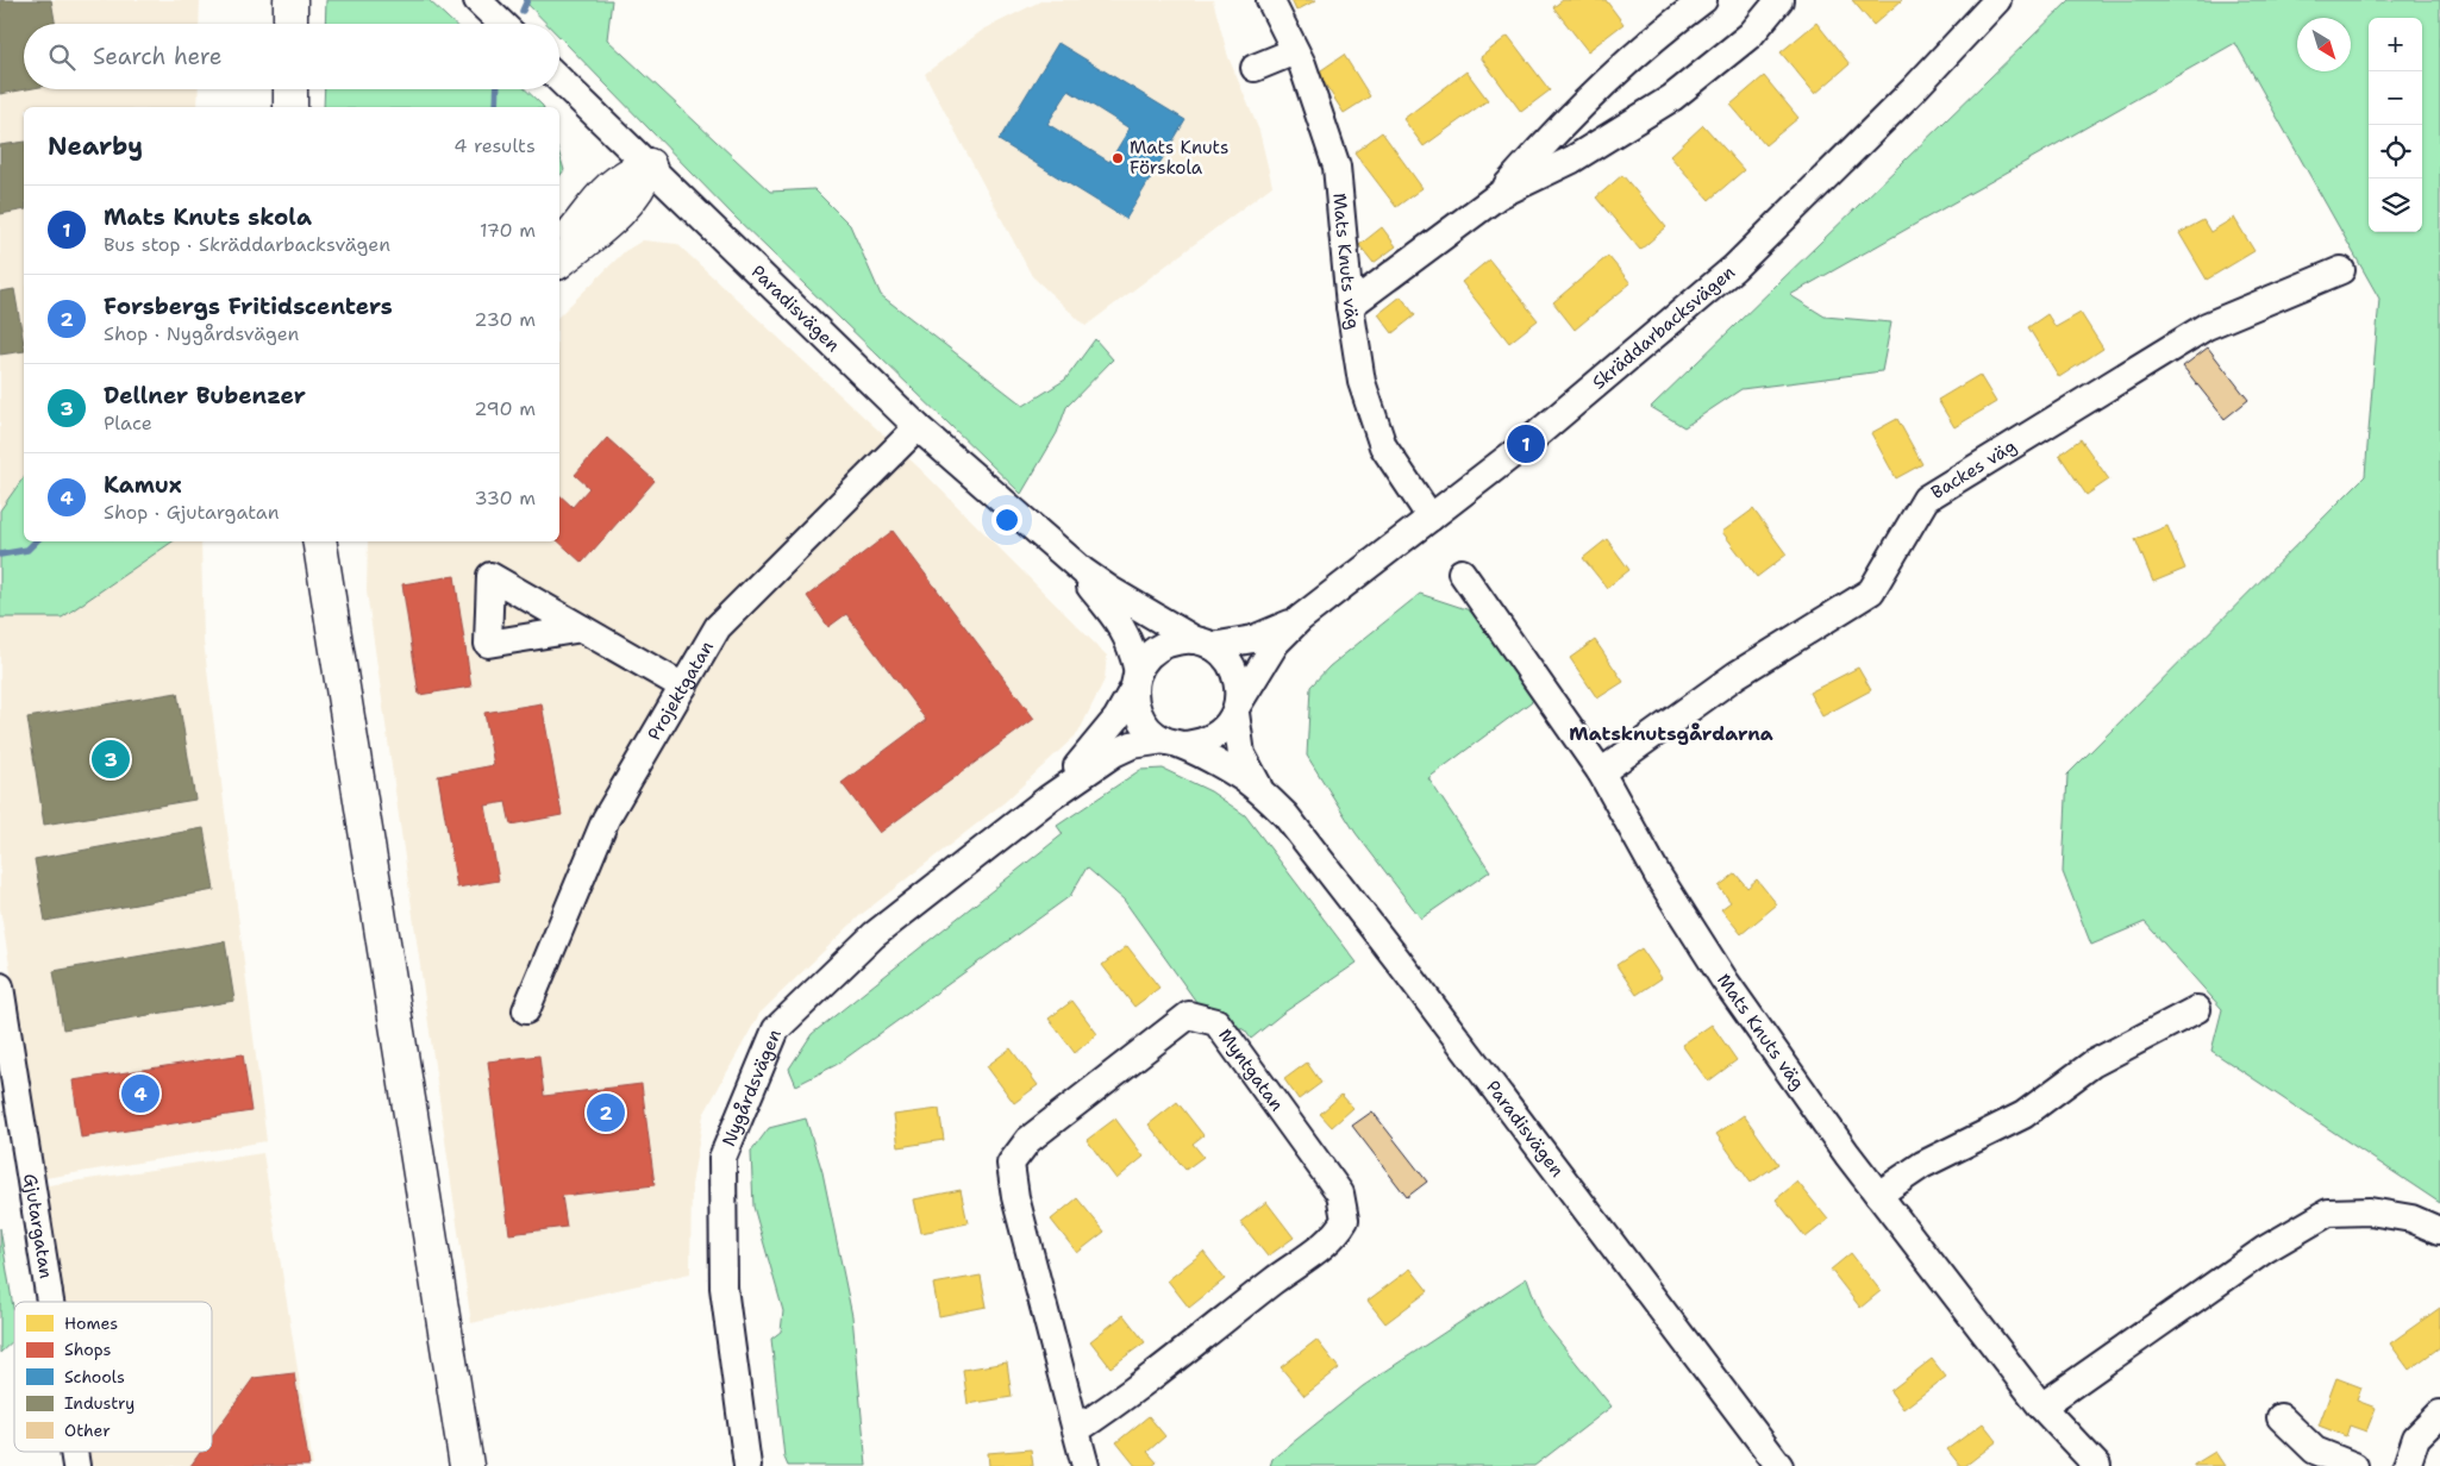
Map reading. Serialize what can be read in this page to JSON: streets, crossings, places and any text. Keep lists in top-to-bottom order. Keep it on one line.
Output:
{"streets":{"street":["Mats Knuts väg","Paradisvägen","Skräddarbacksvägen","Backes väg","Projektgatan","Myntgatan","Nygårdsvägen","Gjutargatan"]},"crossings":[["Mats Knuts väg","Skräddarbacksvägen"],["Mats Knuts väg","Backes väg"],["Paradisvägen","Skräddarbacksvägen"],["Paradisvägen","Projektgatan"],["Paradisvägen","Nygårdsvägen"],["Skräddarbacksvägen","Nygårdsvägen"]],"districts":["Matsknutsgårdarna"],"places":["Mats Knuts Förskola"],"legend":["Homes","Shops","Schools","Industry","Other"],"north":"bottom right","page":{"map_buttons":["+","−"],"search":"Search here","heading":["Nearby","4 results"],"list":[{"mark":"1","name":"Mats Knuts skola","note":"Bus stop · Skräddarbacksvägen","value":"170 m"},{"mark":"2","name":"Forsbergs Fritidscenters","note":"Shop · Nygårdsvägen","value":"230 m"},{"mark":"3","name":"Dellner Bubenzer","note":"Place","value":"290 m"},{"mark":"4","name":"Kamux","note":"Shop · Gjutargatan","value":"330 m"}],"pins":["1","3","4","2"]}}
